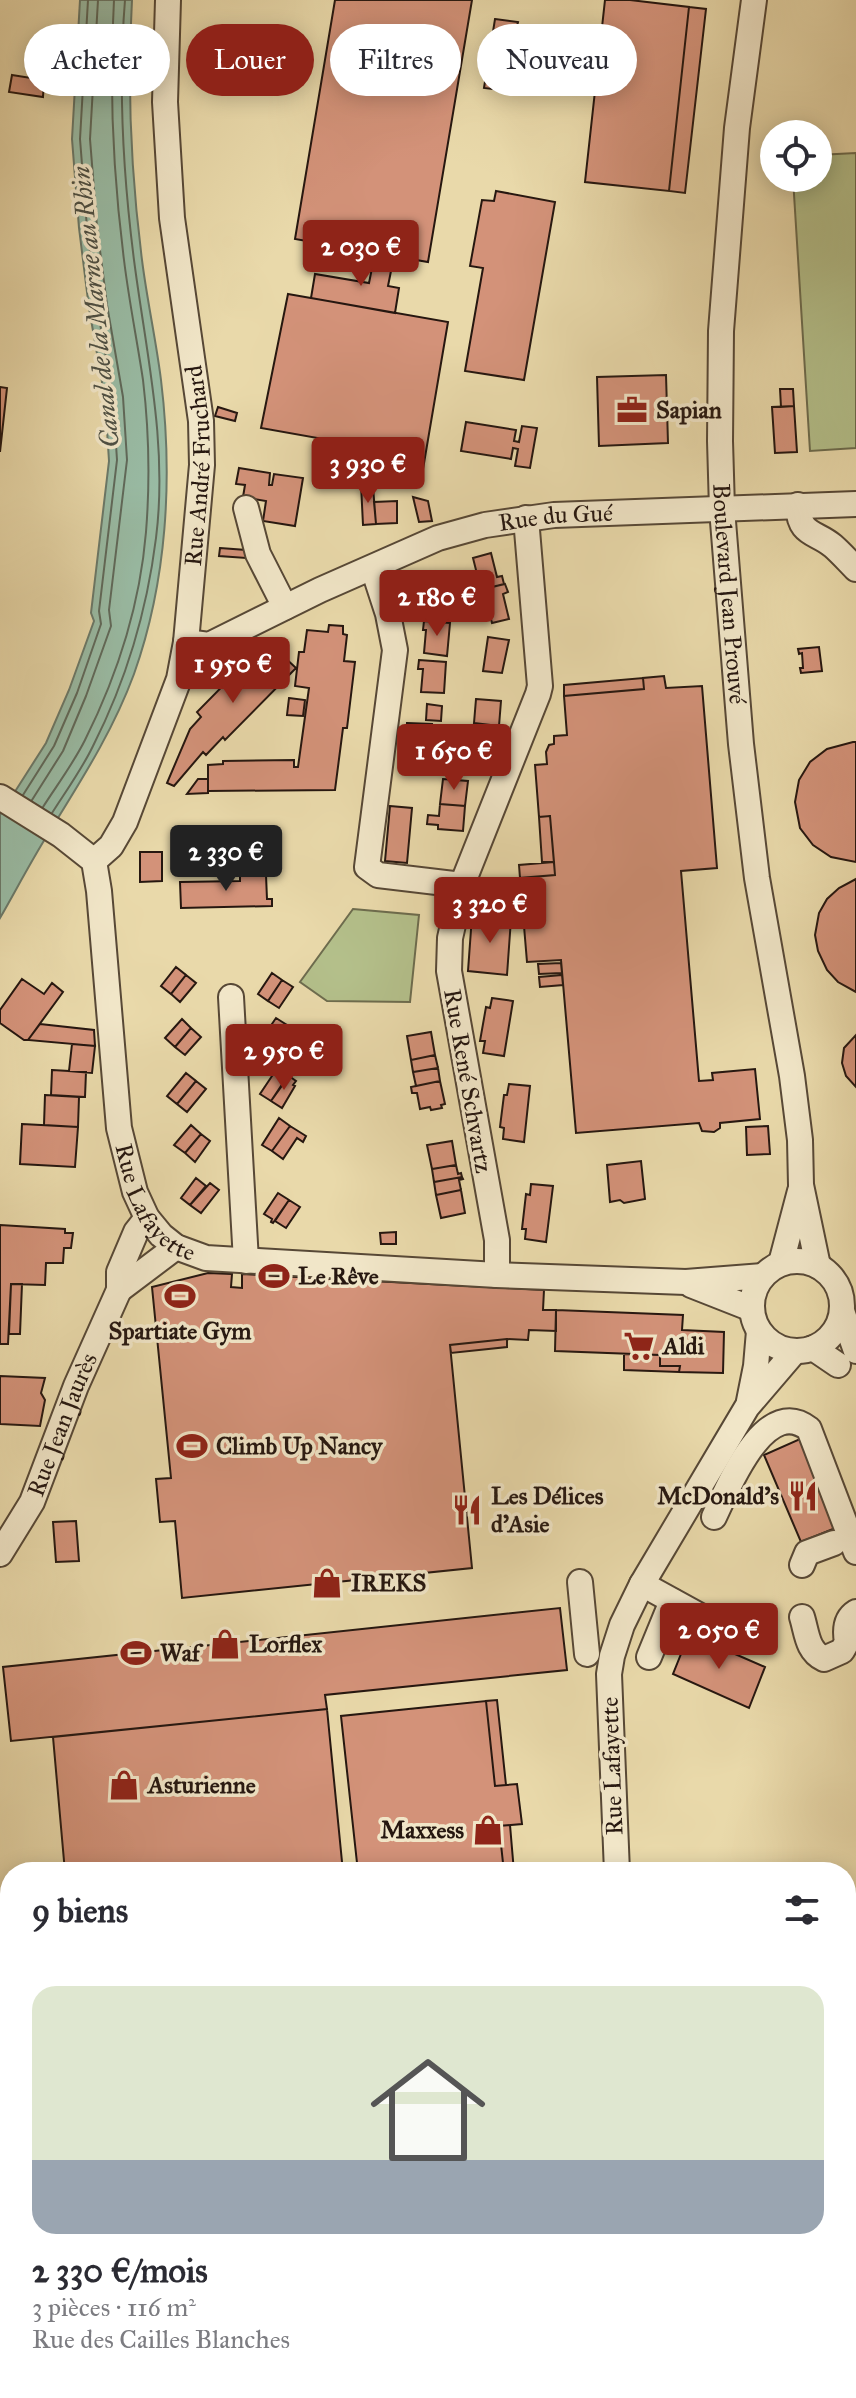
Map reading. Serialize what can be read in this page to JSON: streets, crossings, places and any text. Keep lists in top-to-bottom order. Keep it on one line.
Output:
{"streets":{"street":["Rue André Fruchard","Rue du Gué","Boulevard Jean Prouvé","Rue René Schvartz","Rue Lafayette","Rue Jean Jaurès"]},"crossings":[["Rue André Fruchard","Rue du Gué"],["Rue André Fruchard","Rue Lafayette"],["Rue du Gué","Boulevard Jean Prouvé"],["Rue du Gué","Rue René Schvartz"],["Boulevard Jean Prouvé","Rue Lafayette"],["Rue René Schvartz","Rue Lafayette"],["Rue Lafayette","Rue Jean Jaurès"]],"water":["Canal de la Marne au Rhin"],"places":{"office":["Sapian"],"sports":["Le Rêve","Spartiate Gym","Climb Up Nancy","Waf"],"supermarket":["Aldi"],"restaurant":["McDonald's","Les Délices d'Asie"],"shop":["IREKS","Lorflex","Asturienne","Maxxess"]},"page":{"chip":["Acheter","Louer","Filtres","Nouveau"],"price":["2 030 €","3 930 €","2 180 €","1 950 €","1 650 €","2 330 €","3 320 €","2 950 €","2 050 €"],"heading":"9 biens","list":[{"name":"2 330 €/mois","note":"3 pièces · 116 m² · Rue des Cailles Blanches"}]}}
